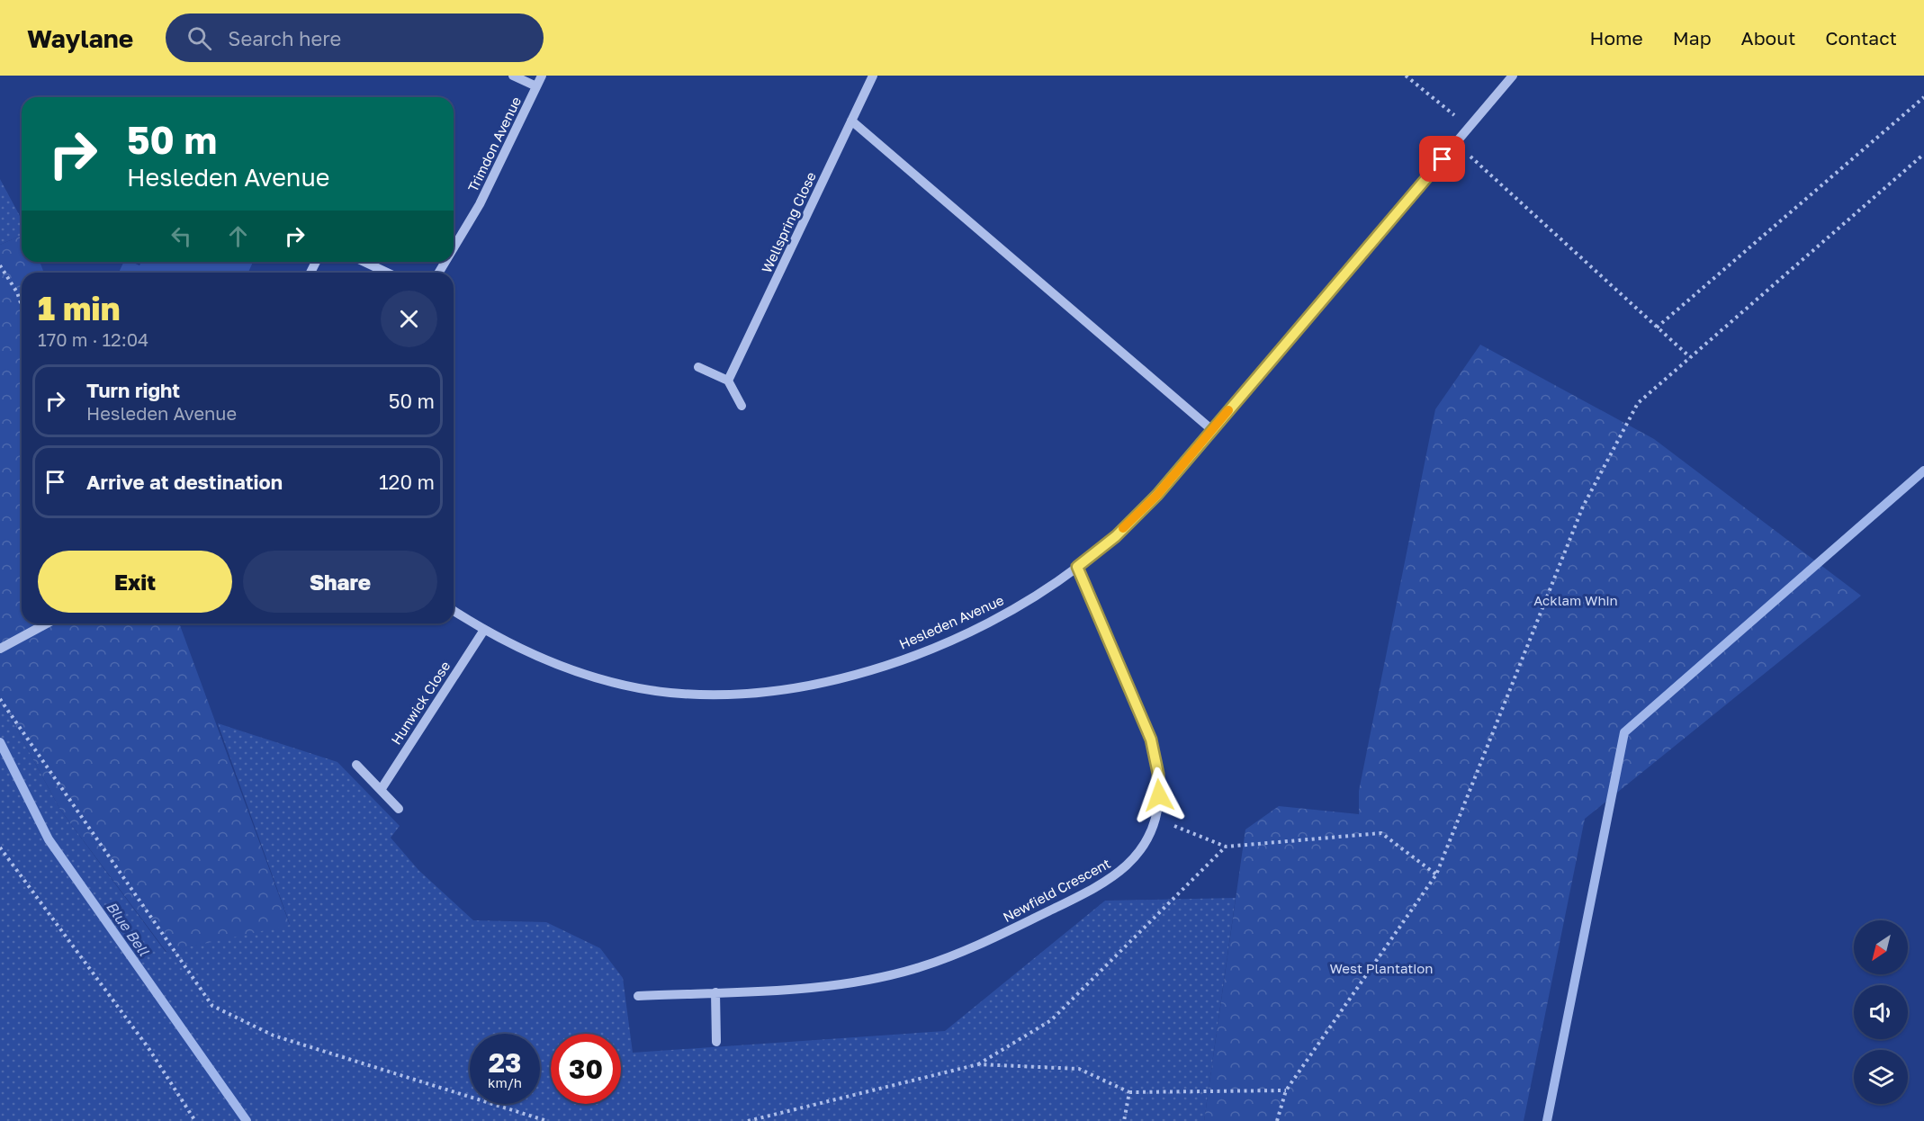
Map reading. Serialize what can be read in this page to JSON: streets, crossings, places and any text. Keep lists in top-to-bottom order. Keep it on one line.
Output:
{"streets":{"street":["Trimdon Avenue","Wellspring Close","Hesleden Avenue","Hunwick Close","Newfield Crescent"]},"crossings":[["Hesleden Avenue","Hunwick Close"],["Hesleden Avenue","Newfield Crescent"]],"water":["Blue Bell"],"parks":["Acklam Whin","West Plantation"],"north":"bottom left","page":{"header":"Waylane","search":"Search here","nav":["Home","Map","About","Contact"],"turn":["50 m","Hesleden Avenue"],"heading":["1 min","170 m · 12:04"],"list":[{"name":"Turn right","note":"Hesleden Avenue","value":"50 m"},{"name":"Arrive at destination","value":"120 m"}],"buttons":["Exit","Share"],"speed":"23 km/h","limit":"30"}}
